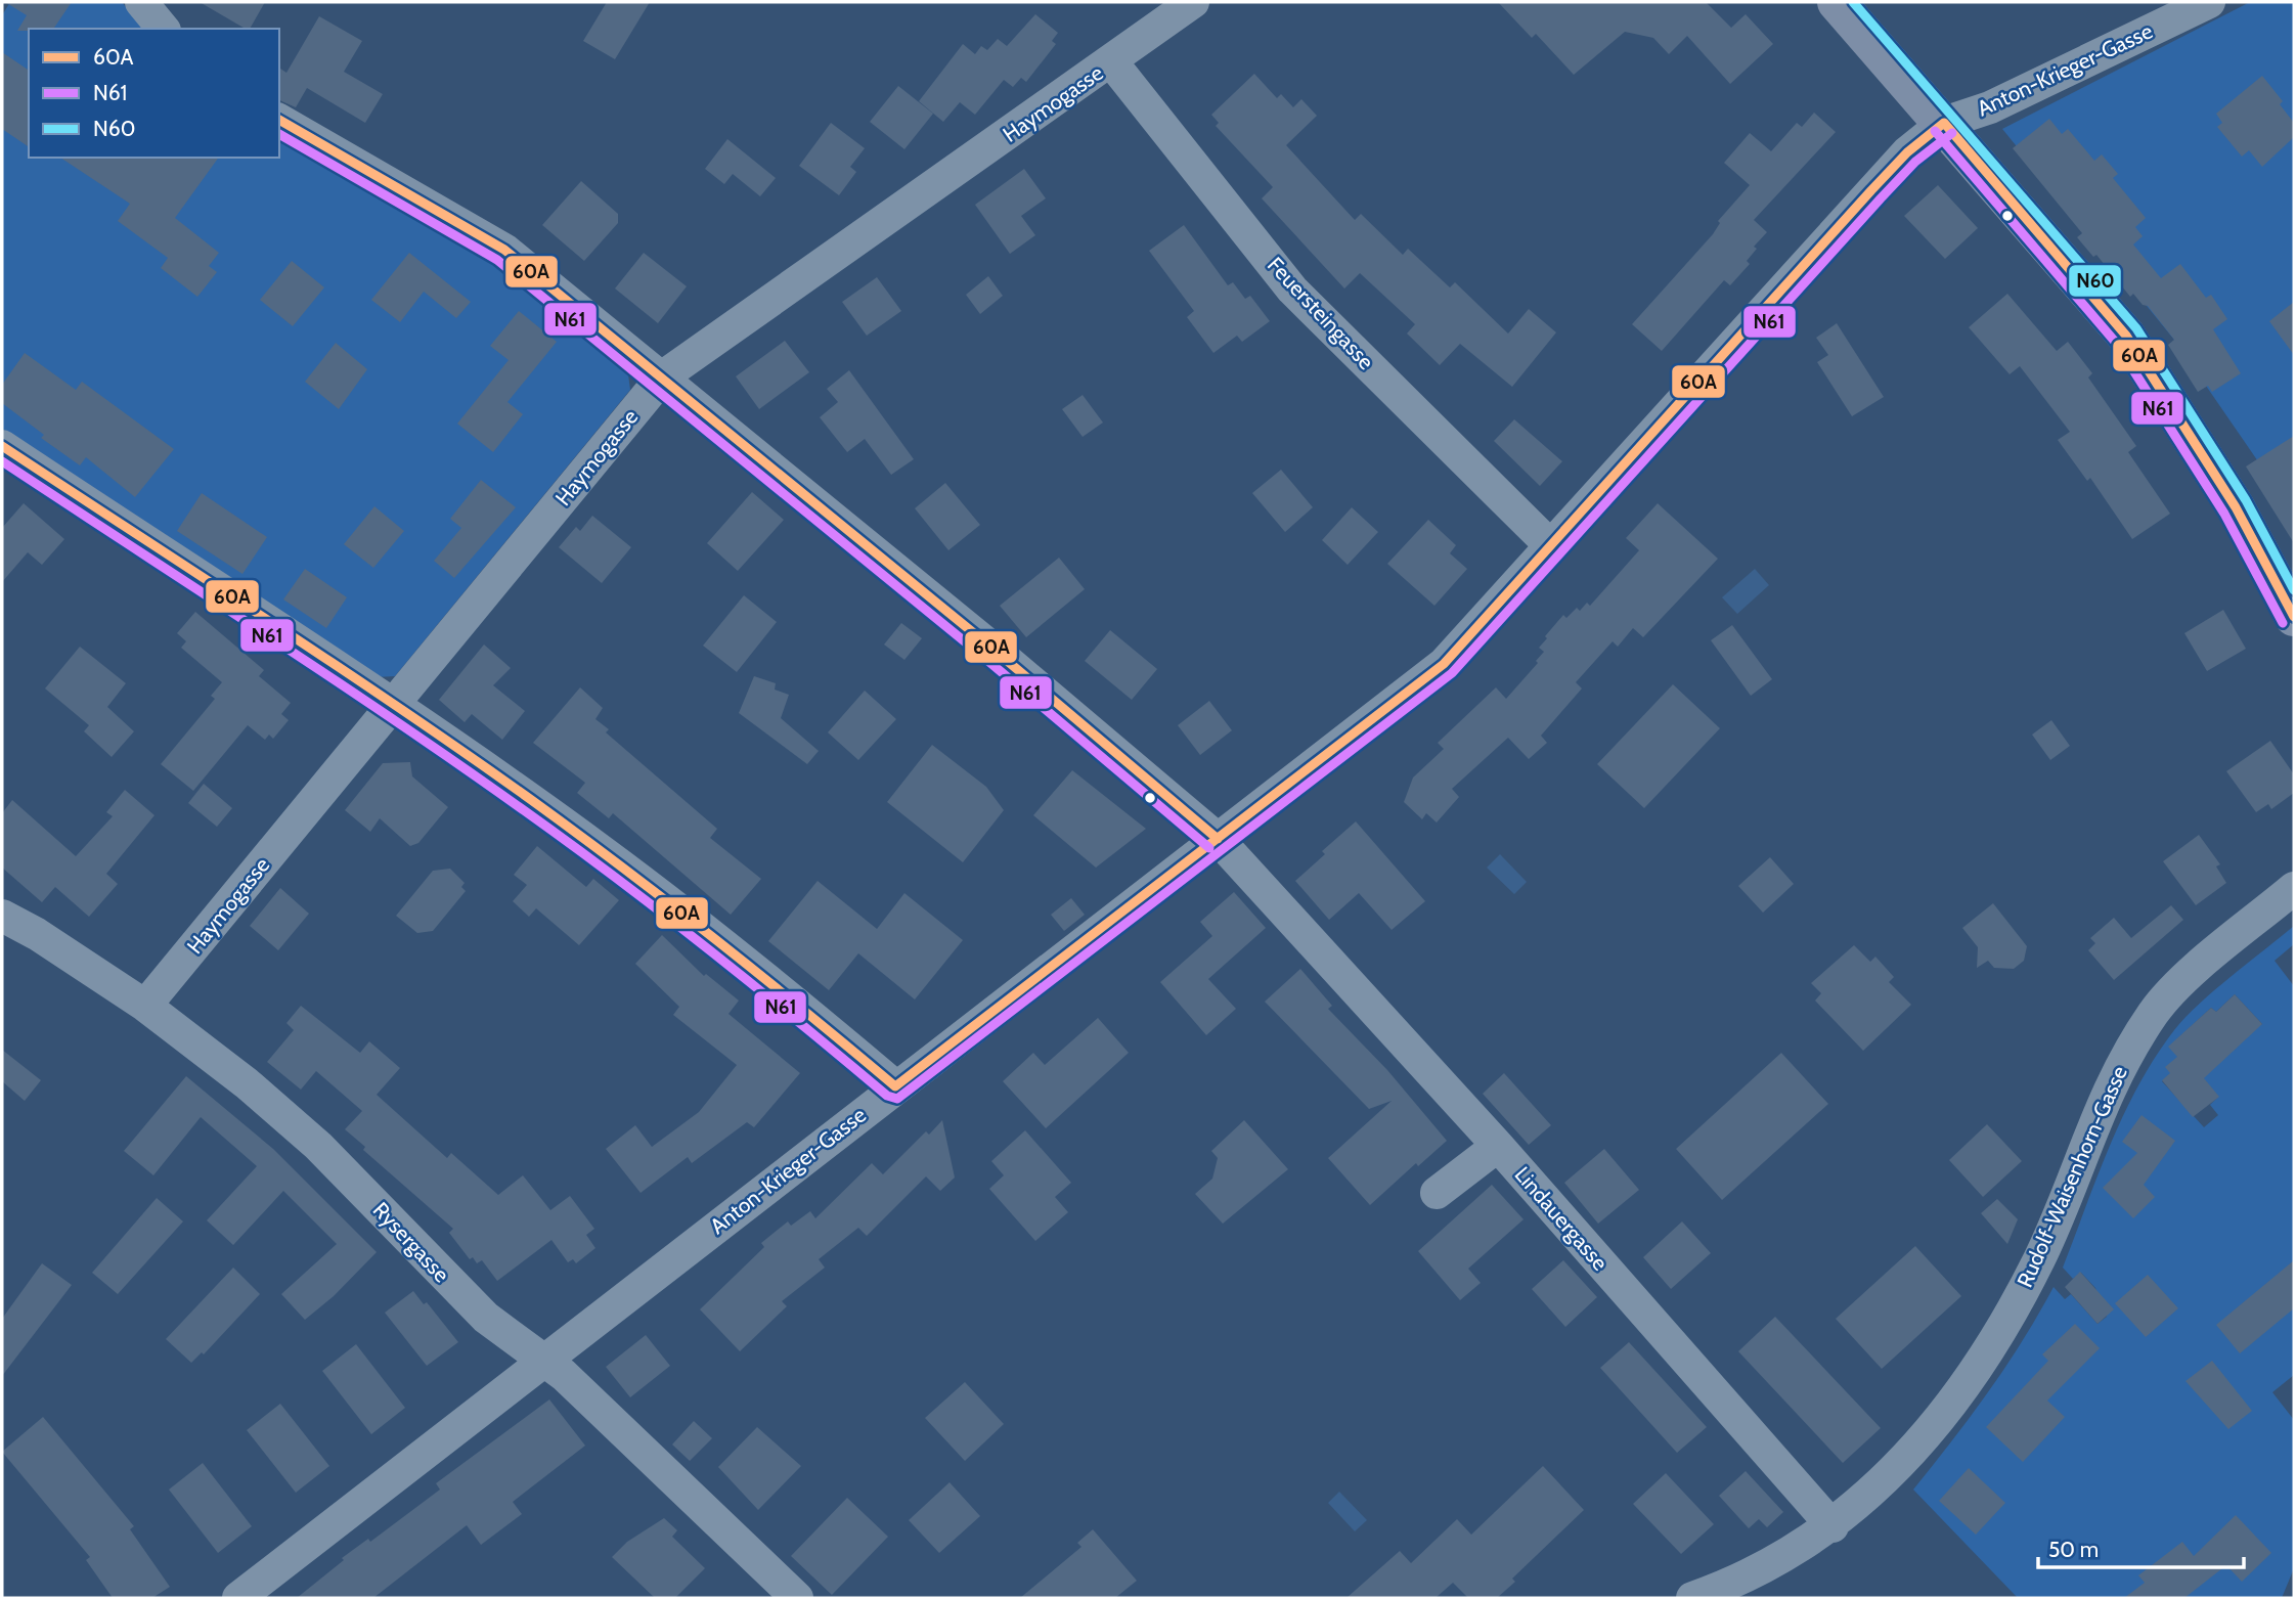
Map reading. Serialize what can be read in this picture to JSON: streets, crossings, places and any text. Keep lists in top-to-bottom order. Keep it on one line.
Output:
{"streets":{"street":["Anton-Krieger-Gasse","Haymogasse","Feuersteingasse","Rudolf-Waisenhorn-Gasse","Lindauergasse","Rysergasse"]},"crossings":[["Anton-Krieger-Gasse","Feuersteingasse"],["Anton-Krieger-Gasse","Lindauergasse"],["Anton-Krieger-Gasse","Rysergasse"],["Haymogasse","Feuersteingasse"],["Haymogasse","Lindauergasse"],["Haymogasse","Rysergasse"],["Rudolf-Waisenhorn-Gasse","Lindauergasse"]],"lines":["transit line N60","transit line 60A","transit line N61"],"legend":["60A","N61","N60"],"scale_bar":"50 m"}
